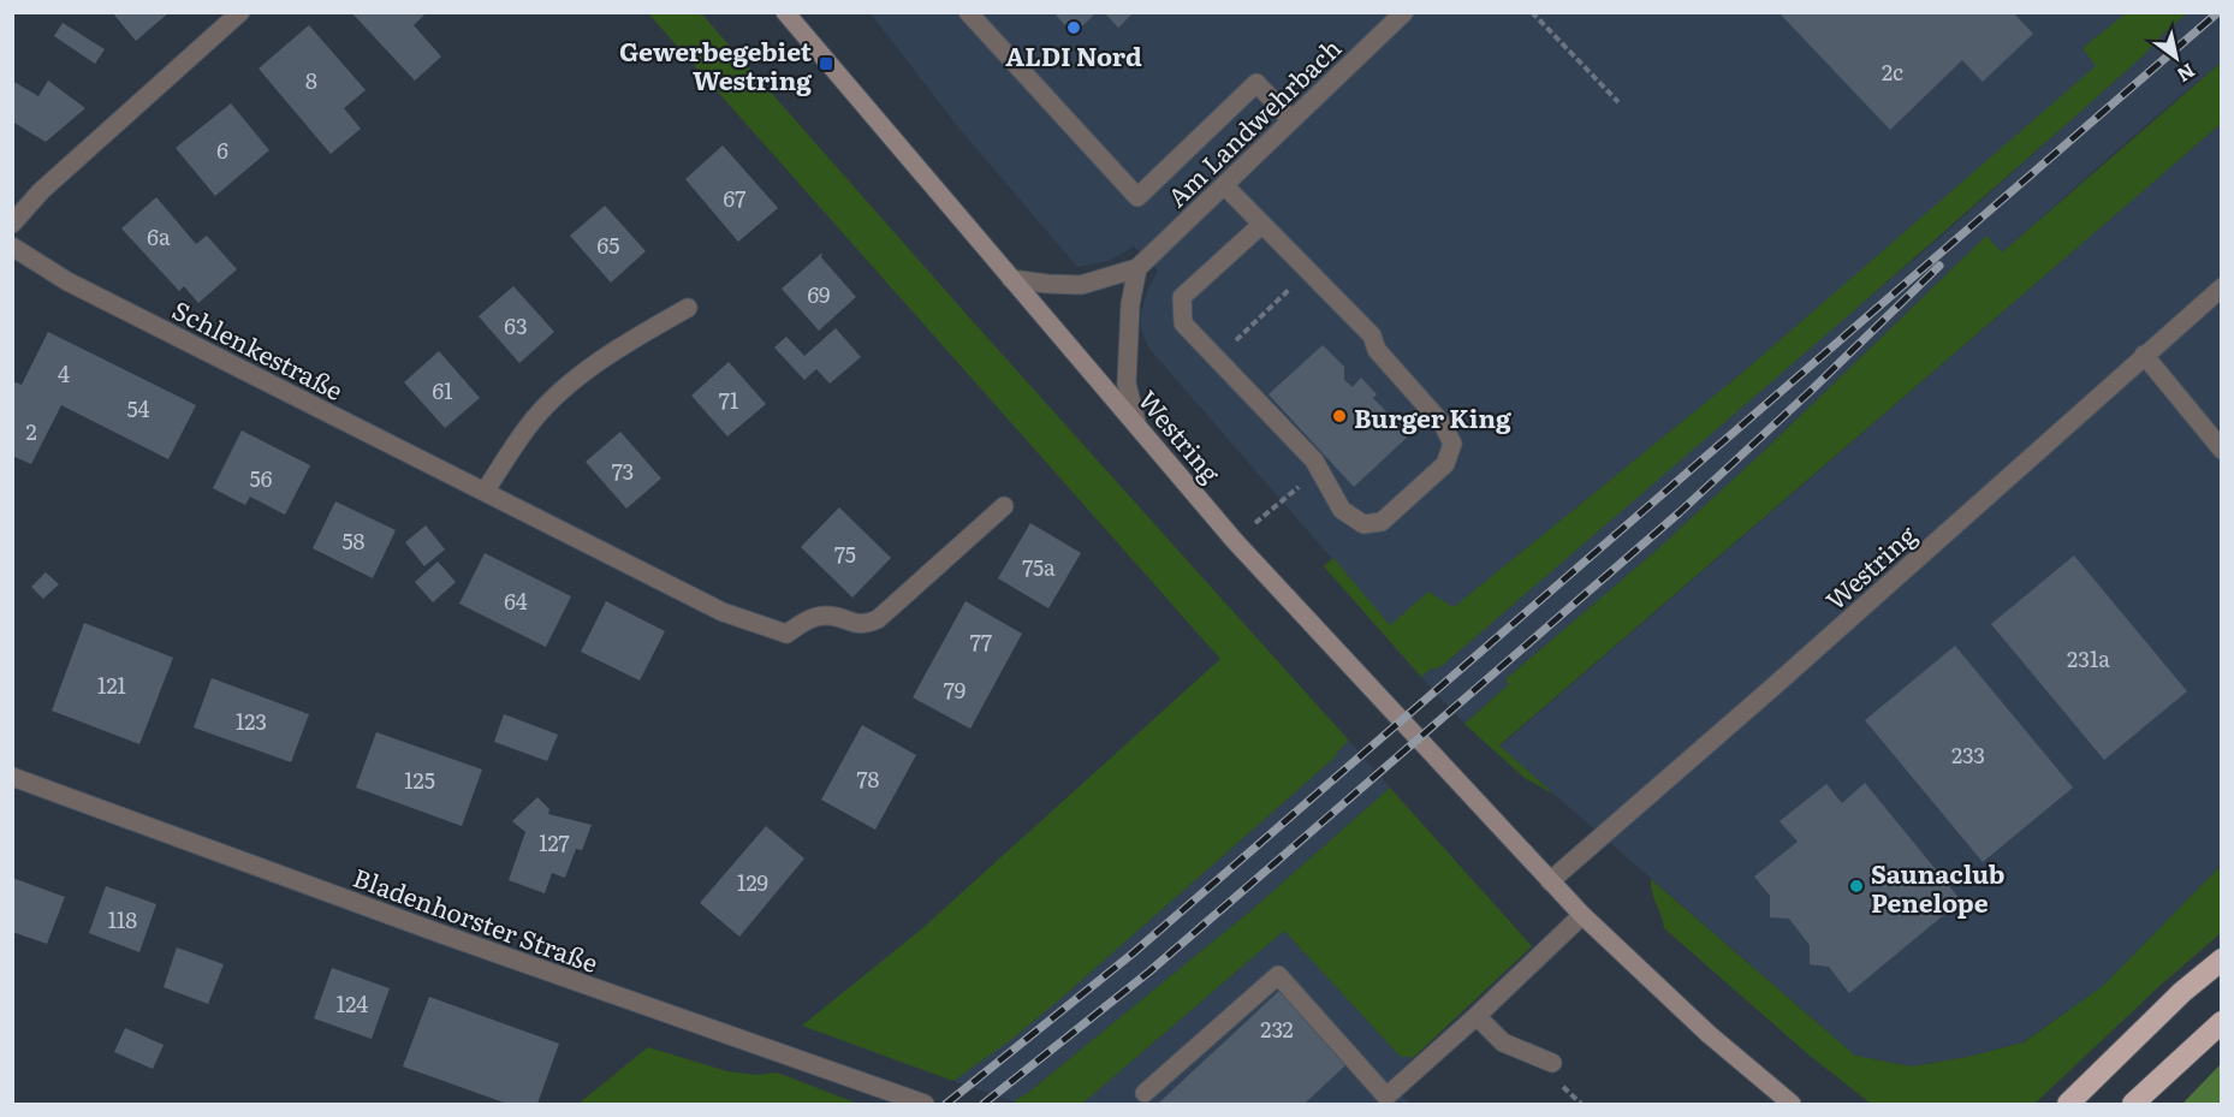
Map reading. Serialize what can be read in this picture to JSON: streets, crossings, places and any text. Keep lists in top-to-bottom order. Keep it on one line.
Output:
{"streets":{"main road":["Westring"],"street":["Am Landwehrbach","Schlenkestraße","Bladenhorster Straße"]},"crossings":[["Am Landwehrbach","Westring"]],"places":{"other":["ALDI Nord","Burger King","Saunaclub Penelope"],"transit":["Gewerbegebiet Westring"]},"house_numbers":["2c","8","6","67","6a","65","69","63","4","61","71","54","2","73","56","58","75","75a","64","77","231a","121","79","123","233","78","125","127","129","118","124","232"],"north":"bottom right"}
